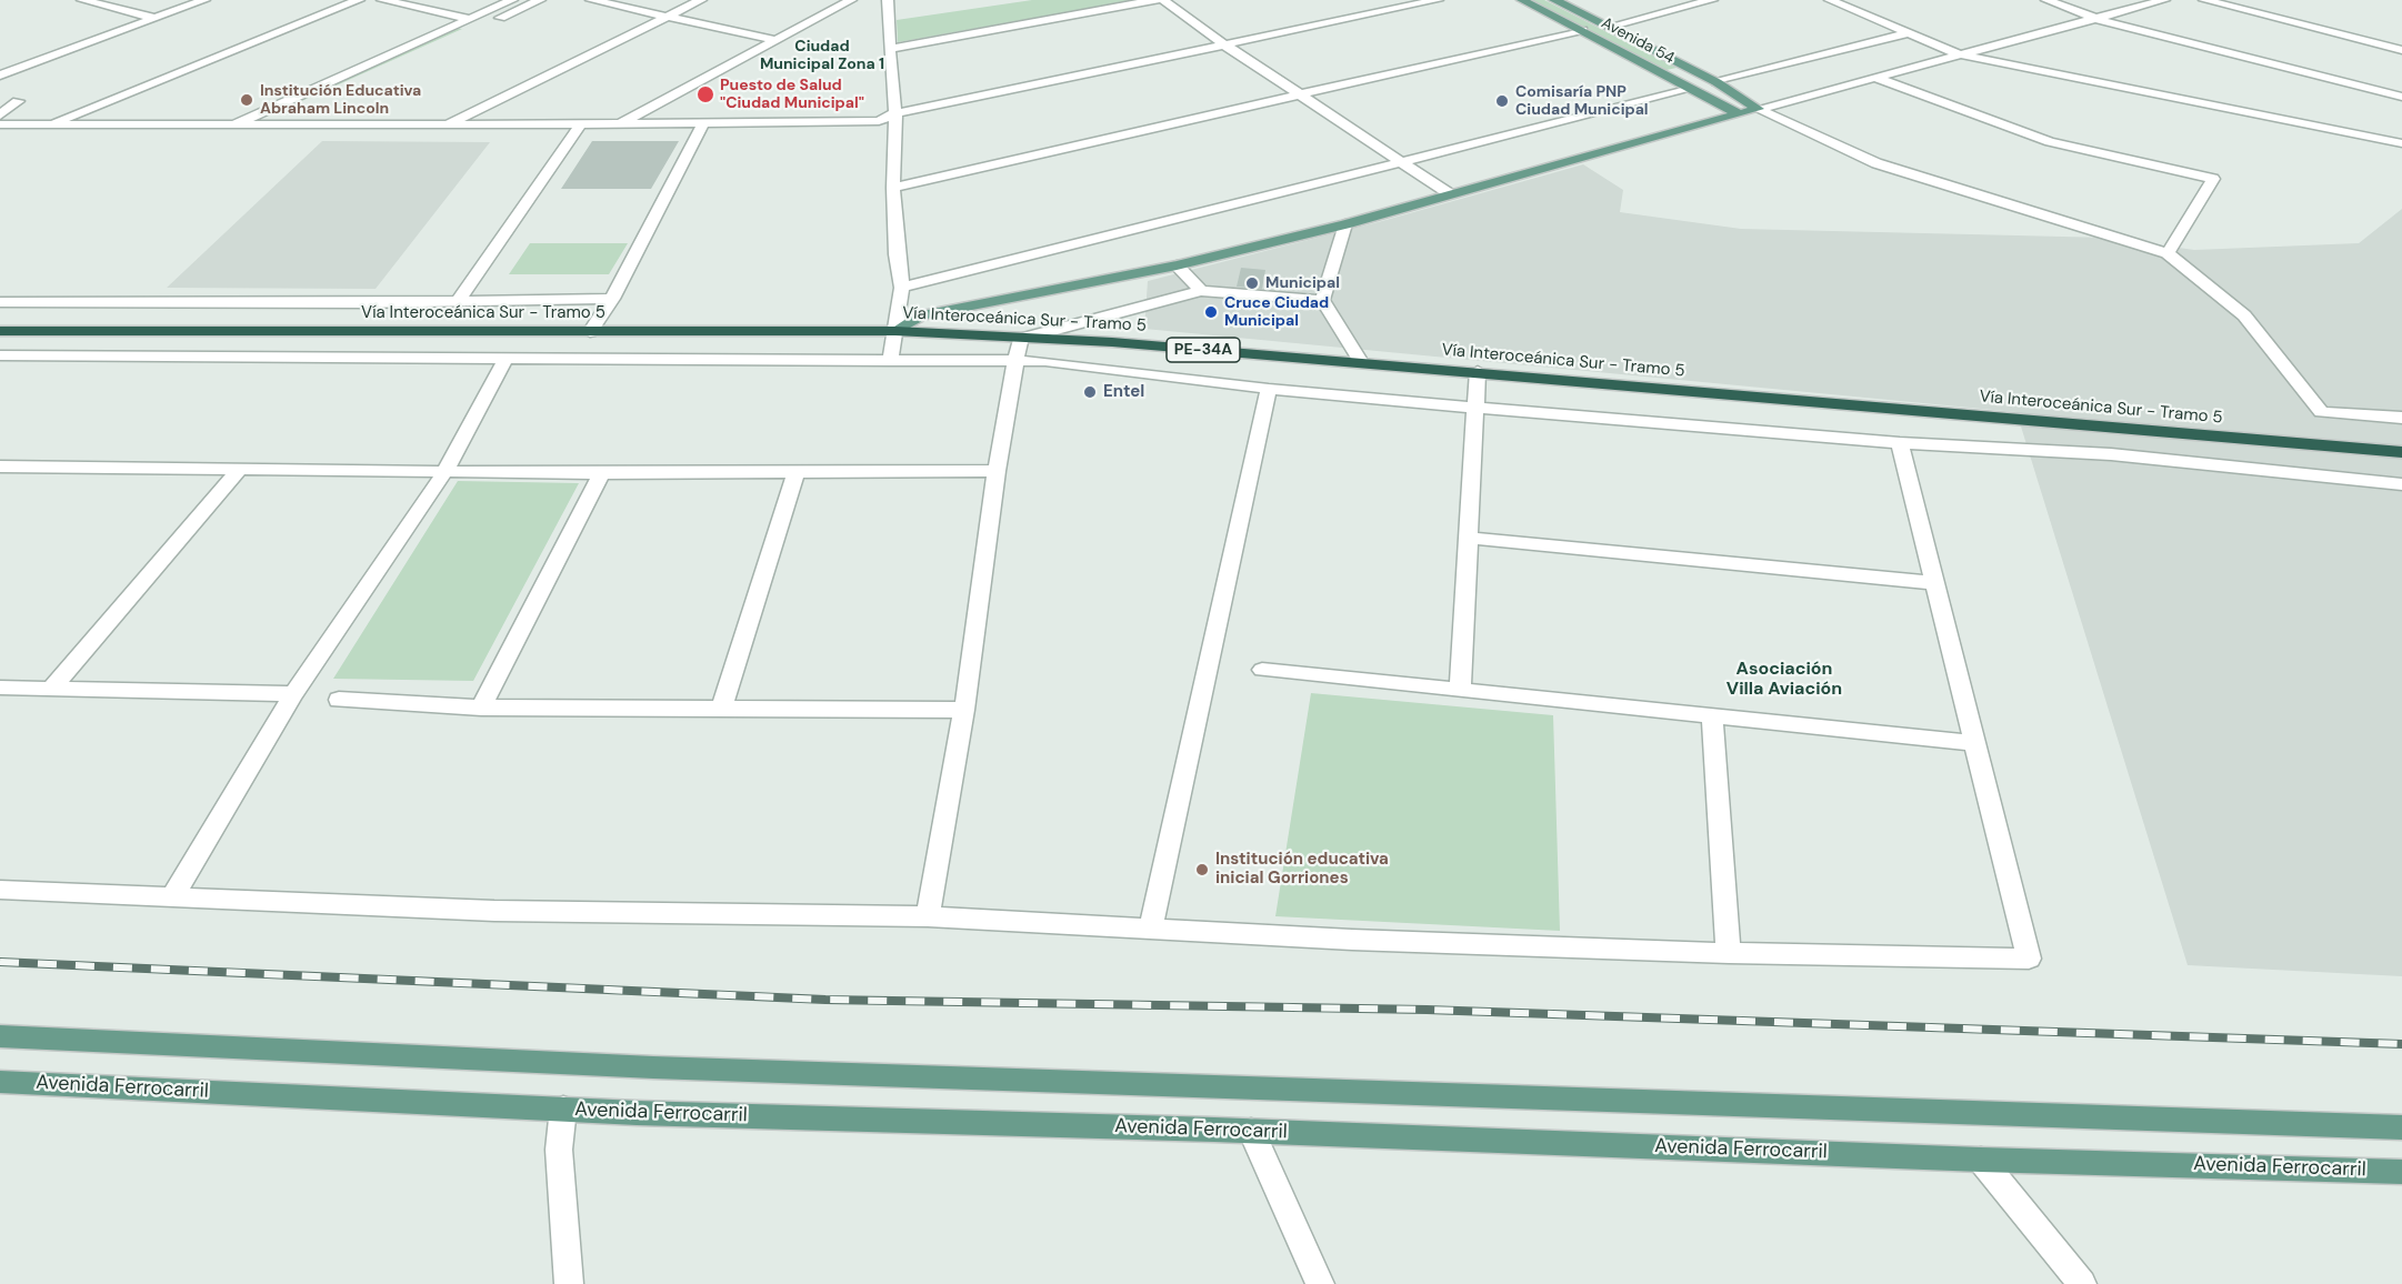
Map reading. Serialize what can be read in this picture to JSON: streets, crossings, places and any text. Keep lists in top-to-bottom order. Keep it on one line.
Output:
{"streets":{"highway":["Vía Interoceánica Sur - Tramo 5","PE-34A"],"main road":["Avenida 54","Avenida Ferrocarril"]},"districts":["Ciudad Municipal Zona 1","Asociación Villa Aviación"],"places":["Puesto de Salud \"Ciudad Municipal\"","Institución Educativa Abraham Lincoln","Comisaría PNP Ciudad Municipal","Municipal","Cruce Ciudad Municipal","Entel","Institución educativa inicial Gorriones"]}
